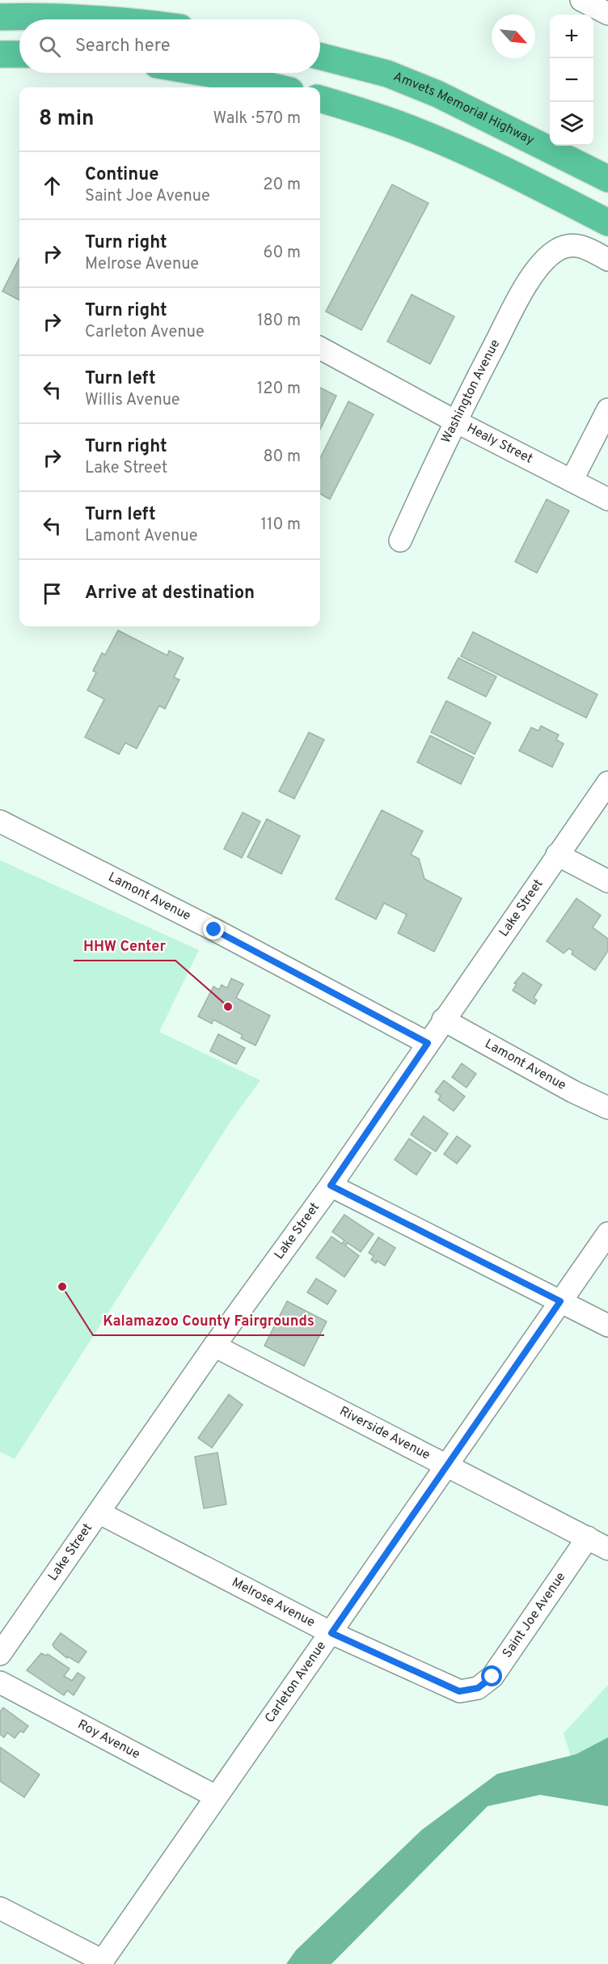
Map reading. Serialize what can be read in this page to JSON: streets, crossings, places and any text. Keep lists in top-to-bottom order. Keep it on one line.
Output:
{"streets":{"highway":["Amvets Memorial Highway"],"street":["Washington Avenue","Healy Street","Lamont Avenue","Lake Street","Riverside Avenue","Melrose Avenue","Saint Joe Avenue","Carleton Avenue","Roy Avenue"]},"crossings":[["Washington Avenue","Healy Street"],["Lamont Avenue","Lake Street"],["Lake Street","Riverside Avenue"],["Lake Street","Melrose Avenue"],["Riverside Avenue","Saint Joe Avenue"],["Riverside Avenue","Carleton Avenue"],["Melrose Avenue","Saint Joe Avenue"],["Melrose Avenue","Carleton Avenue"],["Carleton Avenue","Roy Avenue"]],"places":["HHW Center","Kalamazoo County Fairgrounds"],"north":"bottom right","page":{"map_buttons":["+","−"],"search":"Search here","heading":["8 min","Walk · 570 m"],"list":[["Continue","Saint Joe Avenue","20 m"],["Turn right","Melrose Avenue","60 m"],["Turn right","Carleton Avenue","180 m"],["Turn left","Willis Avenue","120 m"],["Turn right","Lake Street","80 m"],["Turn left","Lamont Avenue","110 m"],"Arrive at destination"]}}
